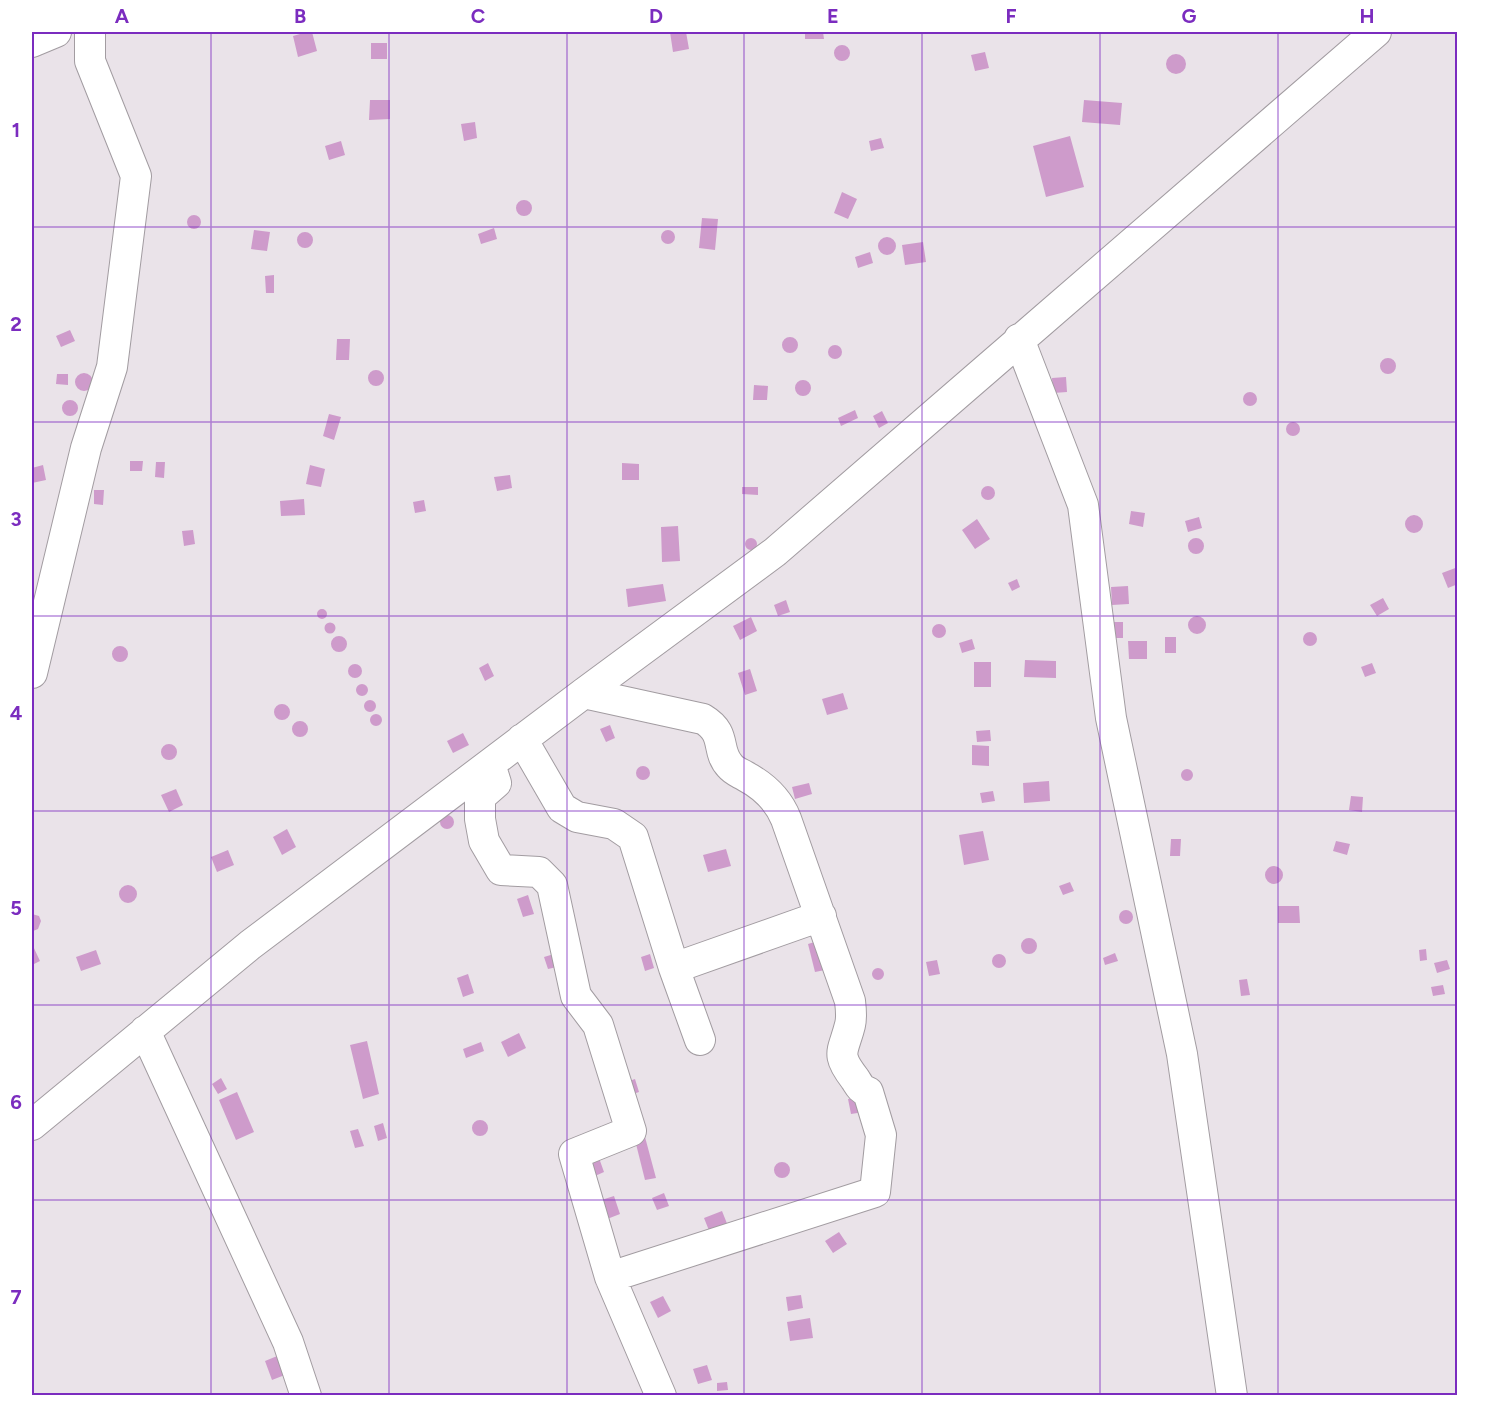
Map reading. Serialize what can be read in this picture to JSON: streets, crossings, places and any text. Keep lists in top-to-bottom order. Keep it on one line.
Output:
{"grid":{"columns":["A","B","C","D","E","F","G","H"],"rows":["1","2","3","4","5","6","7"]}}
